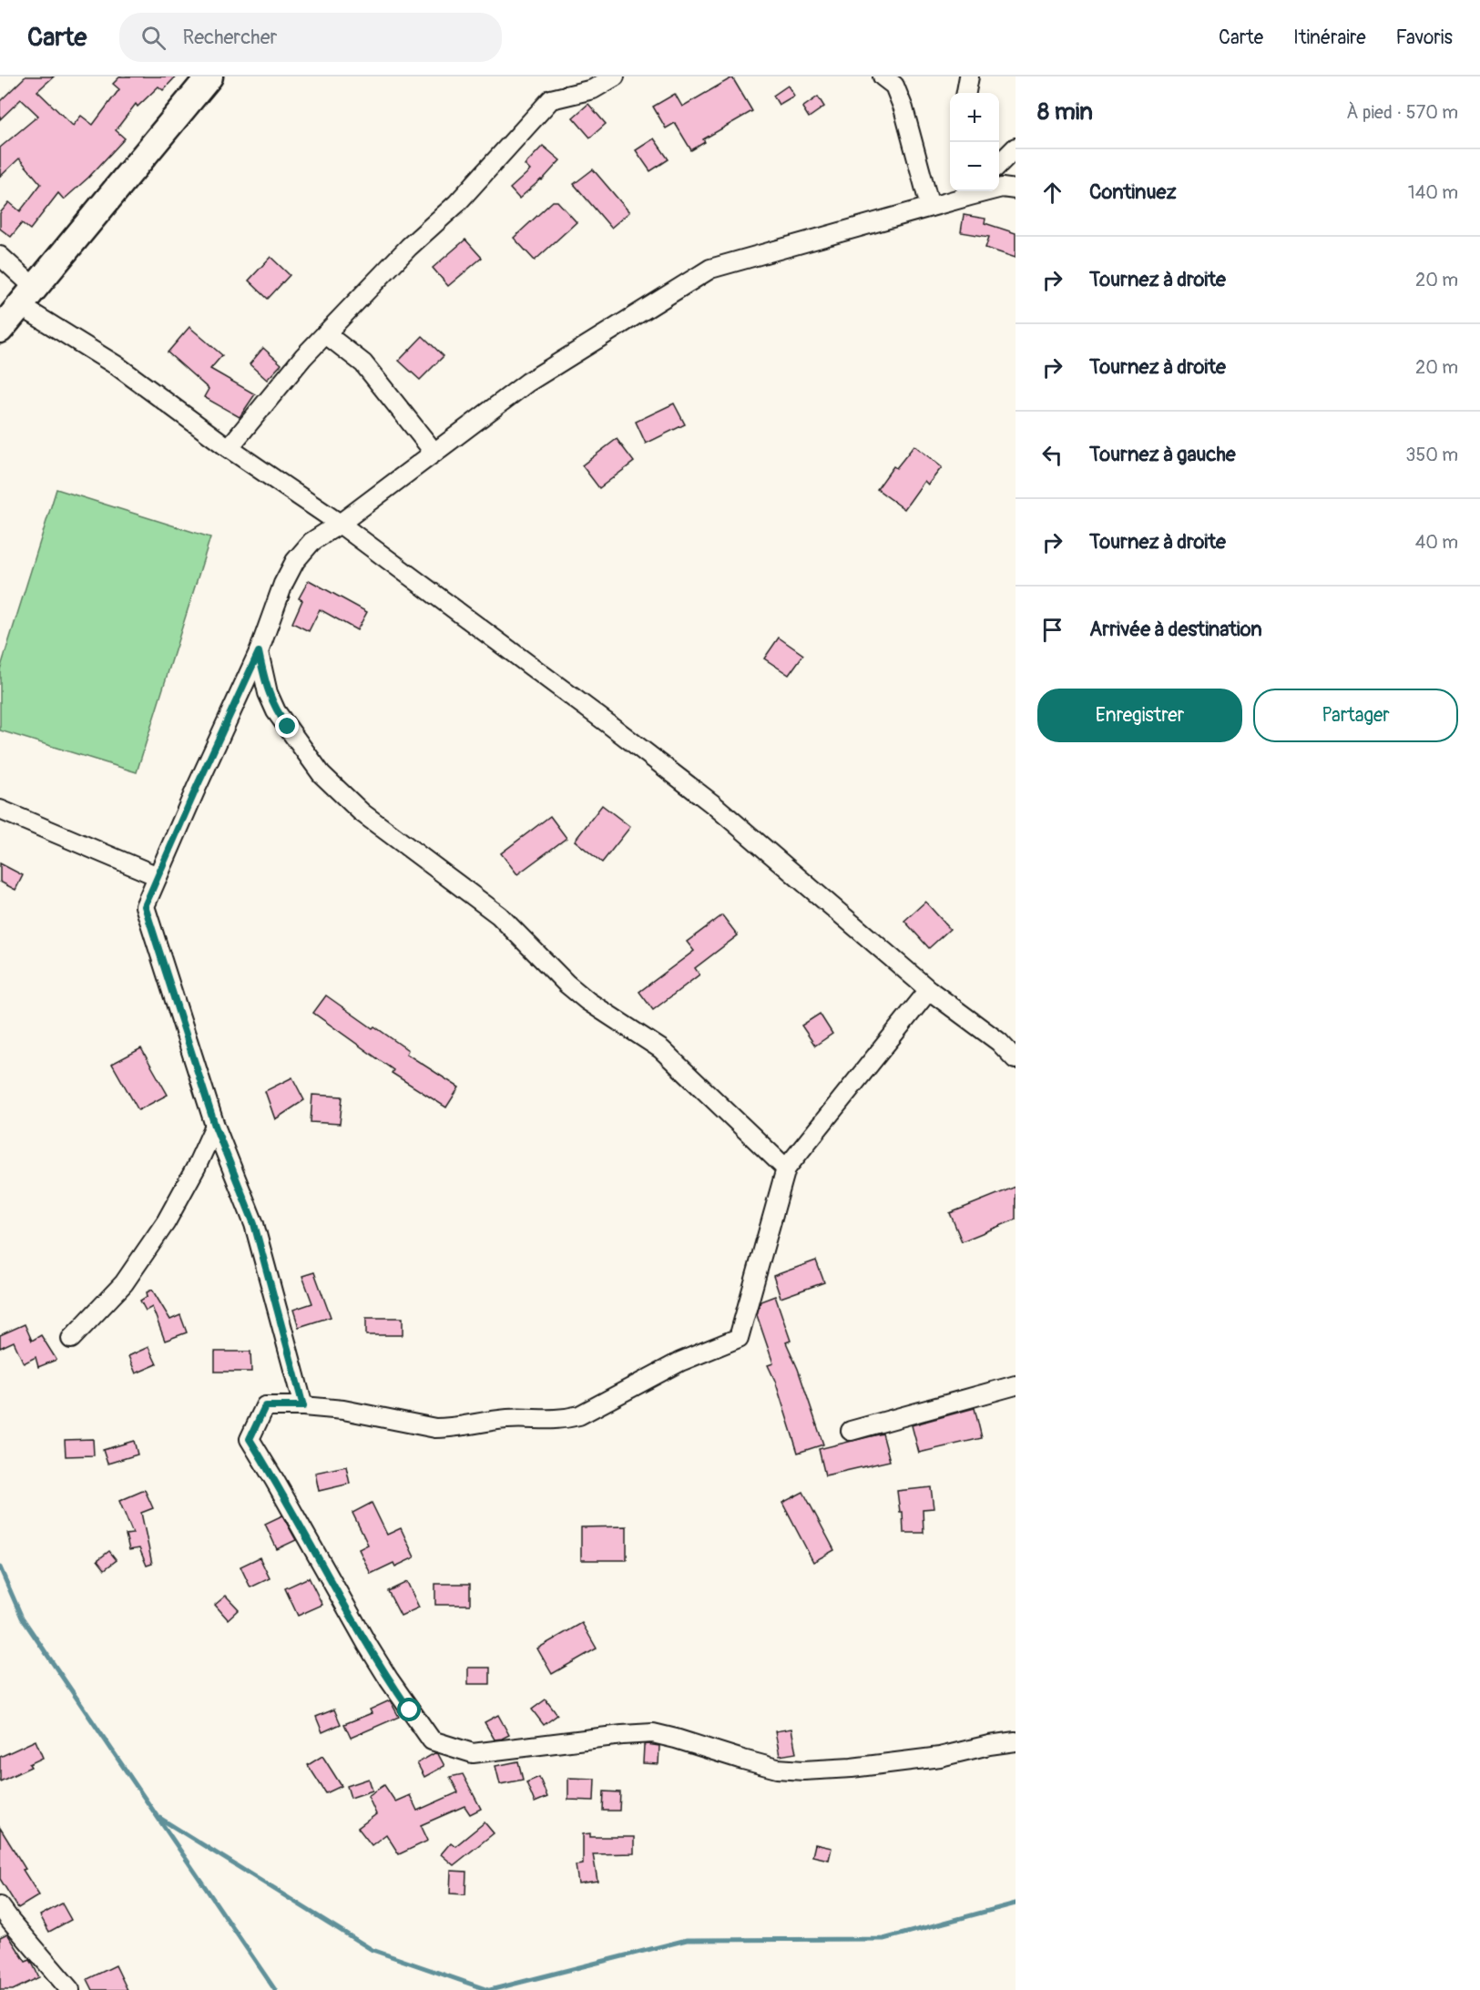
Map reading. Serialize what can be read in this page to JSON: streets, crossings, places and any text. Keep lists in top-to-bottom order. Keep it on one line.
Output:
{"page":{"header":"Carte","search":"Rechercher","nav":["Carte","Itinéraire","Favoris"],"heading":["8 min","À pied · 570 m"],"map_buttons":["+","−"],"list":[["Continuez","140 m"],["Tournez à droite","20 m"],["Tournez à droite","20 m"],["Tournez à gauche","350 m"],["Tournez à droite","40 m"],"Arrivée à destination"],"buttons":["Enregistrer","Partager"]}}
